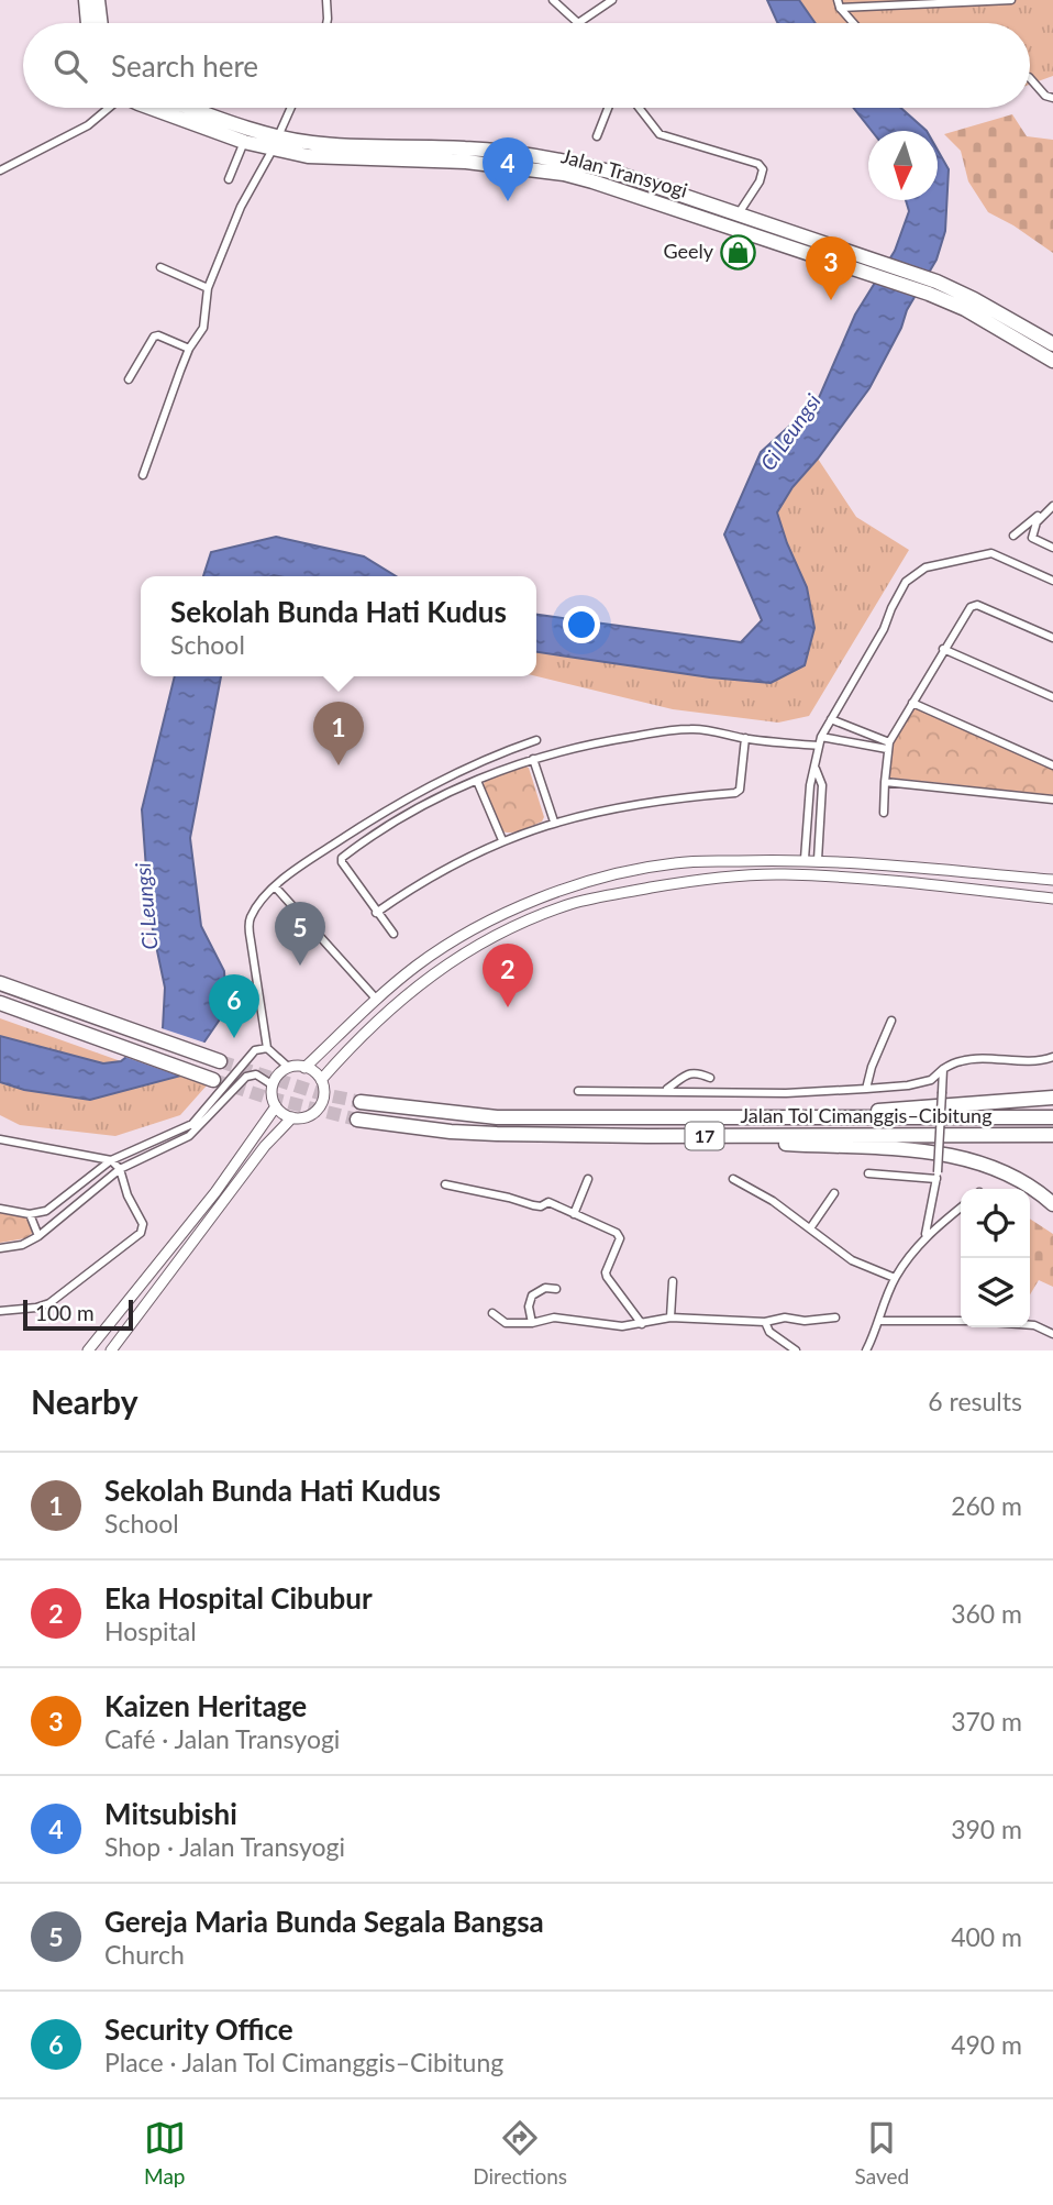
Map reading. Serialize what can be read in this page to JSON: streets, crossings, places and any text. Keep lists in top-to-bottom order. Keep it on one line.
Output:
{"streets":{"highway":["Jalan Transyogi","Jalan Tol Cimanggis–Cibitung","17"]},"water":["Ci Leungsi"],"places":{"shop":["Geely"]},"scale_bar":"100 m","north":"bottom","page":{"search":"Search here","pins":["4","3","1","5","2","6"],"popup":["Sekolah Bunda Hati Kudus","School"],"scale":"100 m","heading":["Nearby","6 results"],"list":[{"mark":"1","name":"Sekolah Bunda Hati Kudus","note":"School","value":"260 m"},{"mark":"2","name":"Eka Hospital Cibubur","note":"Hospital","value":"360 m"},{"mark":"3","name":"Kaizen Heritage","note":"Café · Jalan Transyogi","value":"370 m"},{"mark":"4","name":"Mitsubishi","note":"Shop · Jalan Transyogi","value":"390 m"},{"mark":"5","name":"Gereja Maria Bunda Segala Bangsa","note":"Church","value":"400 m"},{"mark":"6","name":"Security Office","note":"Place · Jalan Tol Cimanggis–Cibitung","value":"490 m"}],"nav":["Map","Directions","Saved"]}}
